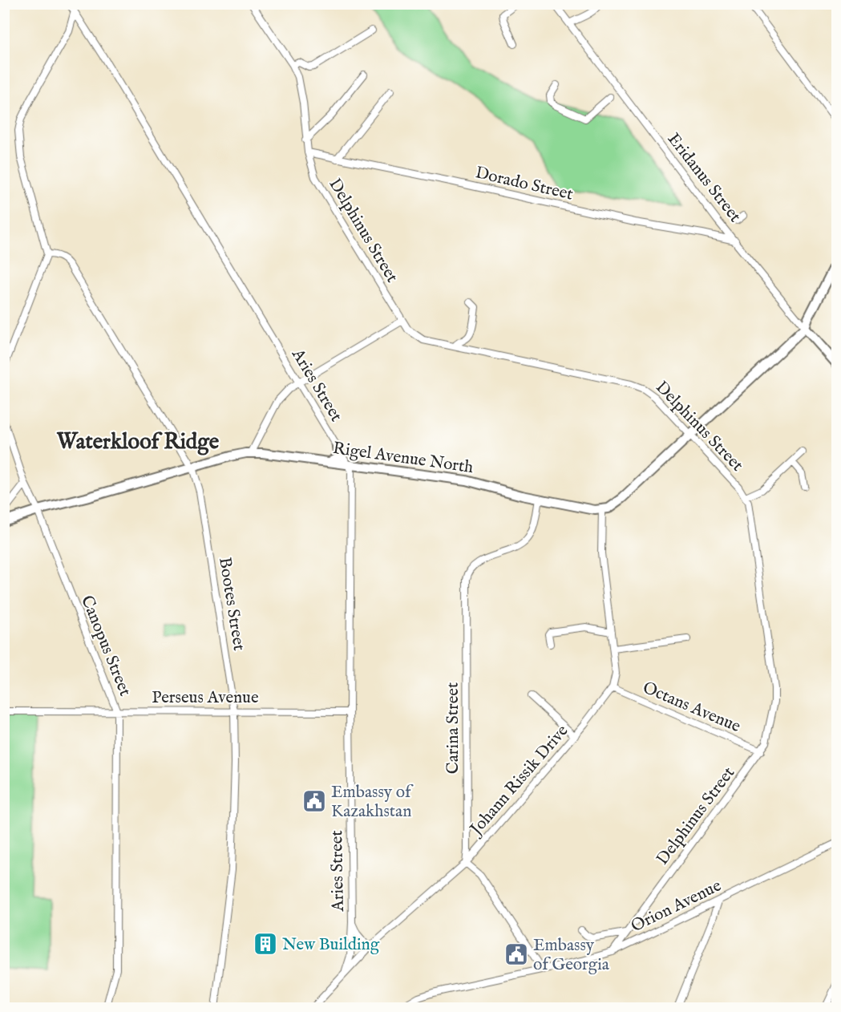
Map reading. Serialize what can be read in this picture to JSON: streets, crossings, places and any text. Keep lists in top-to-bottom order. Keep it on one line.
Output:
{"streets":{"main road":["Eridanus Street","Rigel Avenue North"],"street":["Dorado Street","Delphinus Street","Aries Street","Bootes Street","Canopus Street","Perseus Avenue","Octans Avenue","Carina Street","Johann Rissik Drive","Orion Avenue"]},"crossings":[["Eridanus Street","Dorado Street"],["Dorado Street","Delphinus Street"],["Delphinus Street","Octans Avenue"],["Delphinus Street","Orion Avenue"],["Aries Street","Rigel Avenue North"],["Aries Street","Perseus Avenue"],["Aries Street","Johann Rissik Drive"],["Rigel Avenue North","Bootes Street"],["Rigel Avenue North","Canopus Street"],["Rigel Avenue North","Carina Street"],["Bootes Street","Perseus Avenue"],["Canopus Street","Perseus Avenue"],["Octans Avenue","Johann Rissik Drive"],["Carina Street","Johann Rissik Drive"]],"districts":["Waterkloof Ridge"],"places":{"public building":["Embassy of Kazakhstan","Embassy of Georgia"],"building":["New Building"]}}
